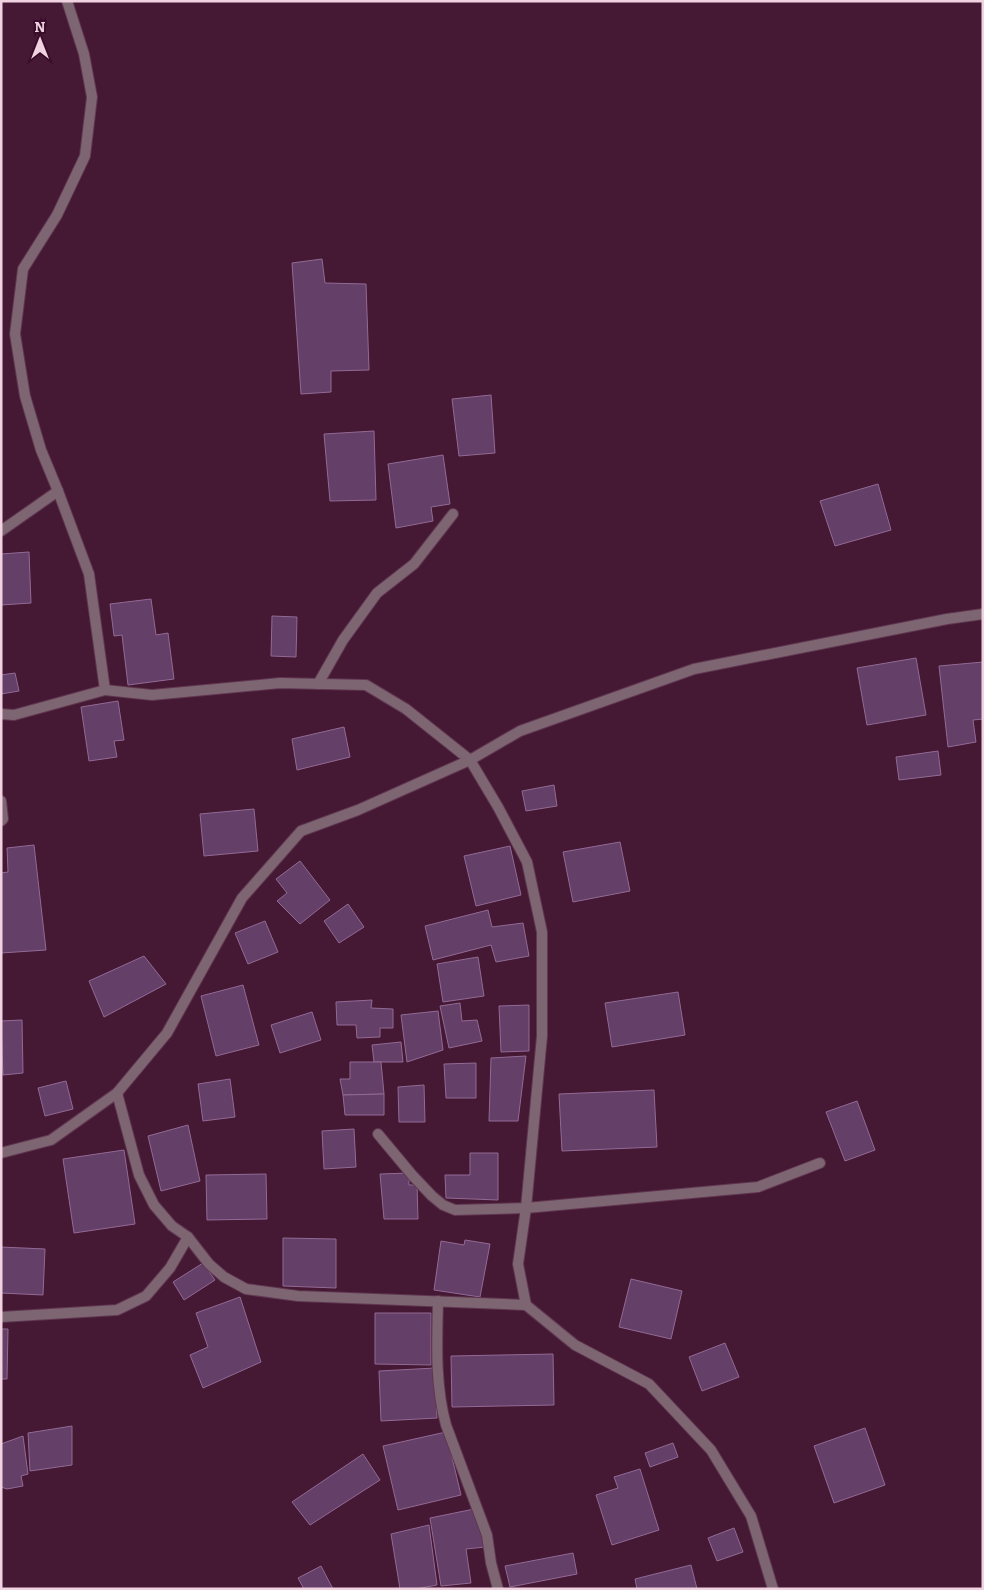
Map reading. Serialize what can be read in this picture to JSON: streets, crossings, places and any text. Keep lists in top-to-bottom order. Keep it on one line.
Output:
{"north":"top"}
